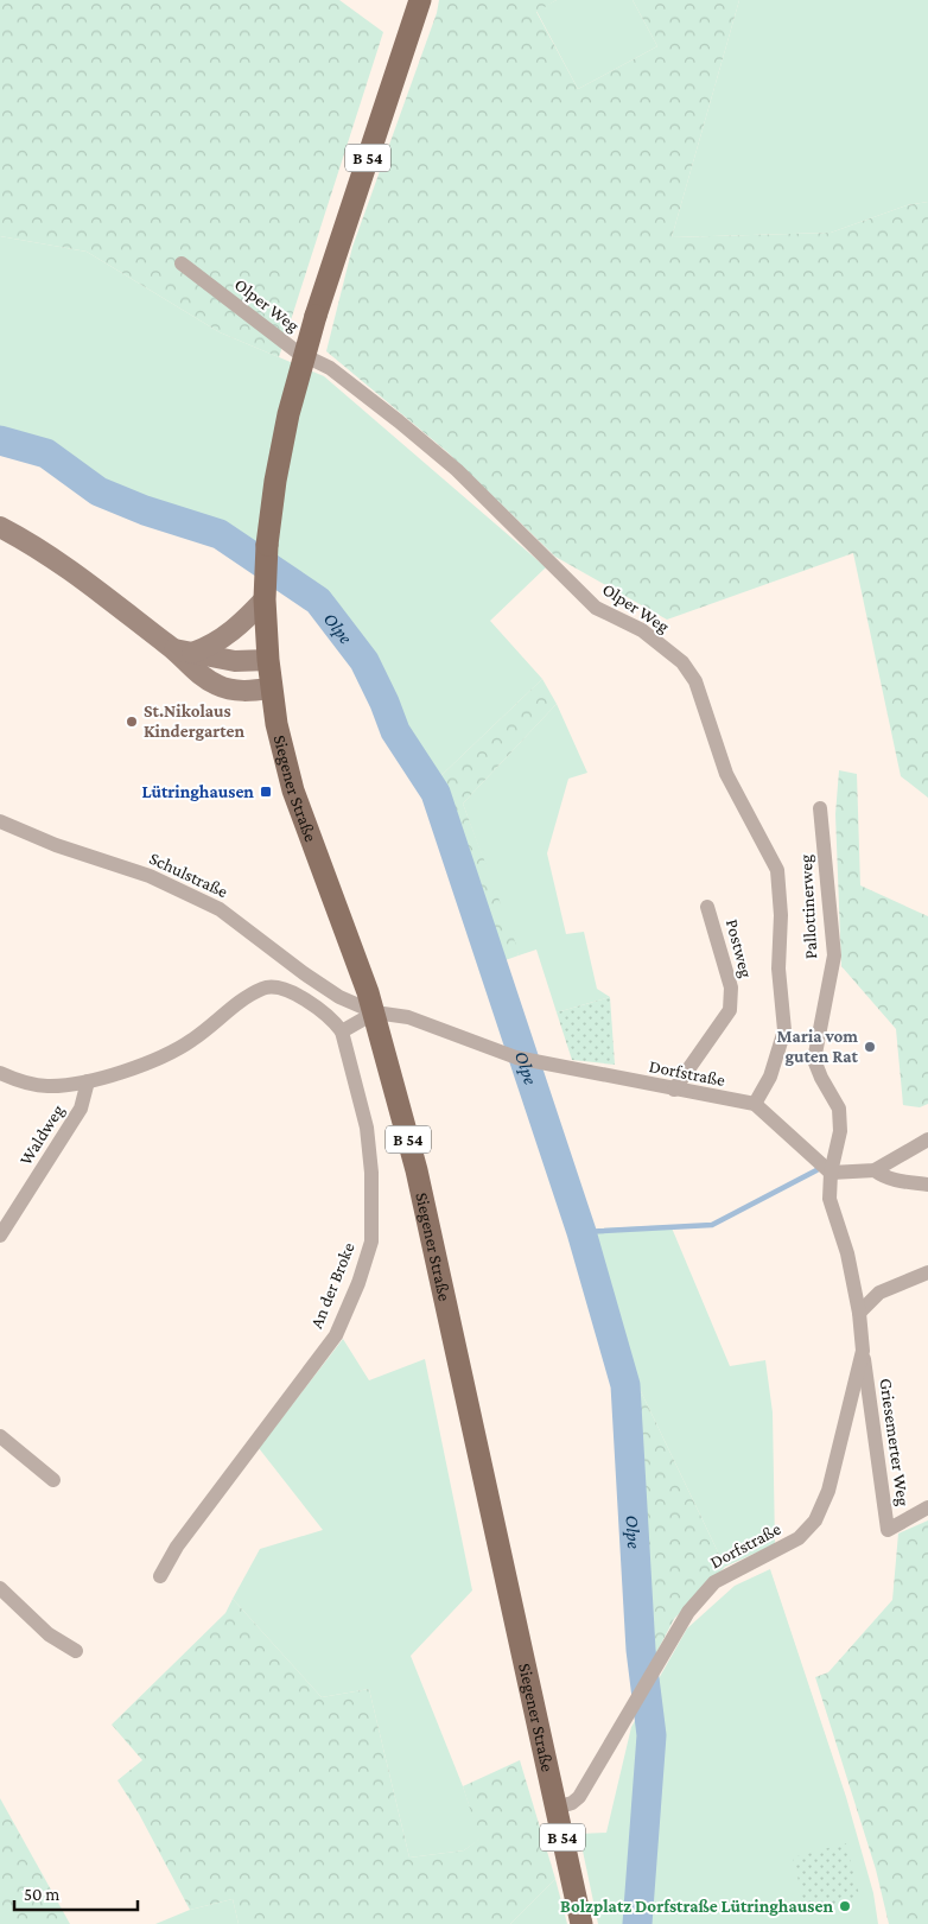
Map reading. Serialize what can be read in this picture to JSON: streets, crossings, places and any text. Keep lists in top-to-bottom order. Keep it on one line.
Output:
{"streets":{"main road":["B 54","Siegener Straße"],"street":["Olper Weg","Schulstraße","Pallottinerweg","Postweg","Dorfstraße","Waldweg","An der Broke","Griesemerter Weg"]},"crossings":[["B 54","Siegener Straße"],["Olper Weg","Dorfstraße"],["Siegener Straße","Schulstraße"],["Siegener Straße","Dorfstraße"],["Schulstraße","Dorfstraße"],["Pallottinerweg","Dorfstraße"],["Postweg","Dorfstraße"],["Dorfstraße","Griesemerter Weg"]],"water":["Olpe"],"places":{"other":["St.Nikolaus Kindergarten","Maria vom guten Rat","Bolzplatz Dorfstraße Lütringhausen"],"transit":["Lütringhausen"]},"scale_bar":"50 m"}
